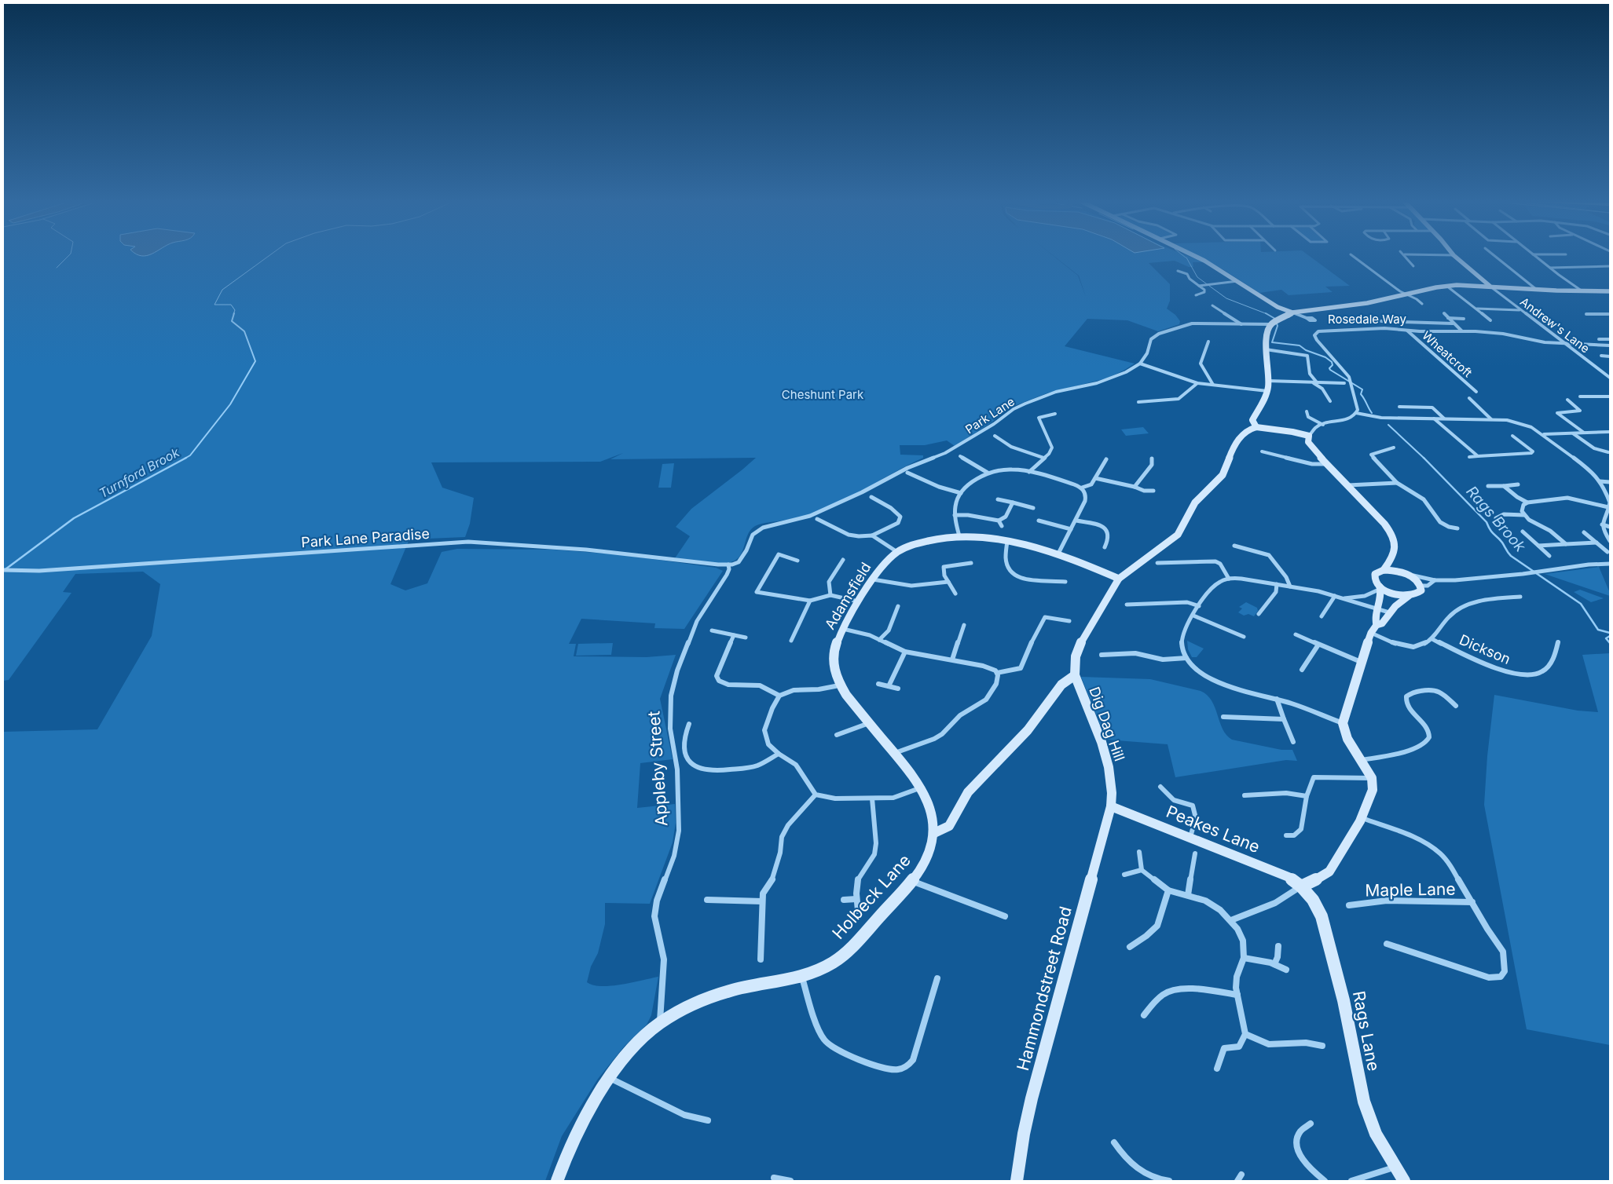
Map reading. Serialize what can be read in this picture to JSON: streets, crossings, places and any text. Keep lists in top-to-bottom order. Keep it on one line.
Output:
{"streets":{"street":["Rosedale Way","Andrew's Lane","Wheatcroft","Park Lane","Park Lane Paradise","Adamsfield","Dickson","Dig Dag Hill","Appleby Street","Peakes Lane","Maple Lane","Holbeck Lane","Hammondstreet Road","Rags Lane"]},"crossings":[["Rosedale Way","Andrew's Lane"],["Rosedale Way","Wheatcroft"],["Park Lane","Park Lane Paradise"],["Park Lane","Appleby Street"],["Park Lane Paradise","Appleby Street"],["Adamsfield","Holbeck Lane"],["Dig Dag Hill","Peakes Lane"],["Dig Dag Hill","Hammondstreet Road"],["Appleby Street","Holbeck Lane"],["Peakes Lane","Hammondstreet Road"],["Peakes Lane","Rags Lane"]],"water":["Turnford Brook","Rags Brook"],"parks":["Cheshunt Park"]}
